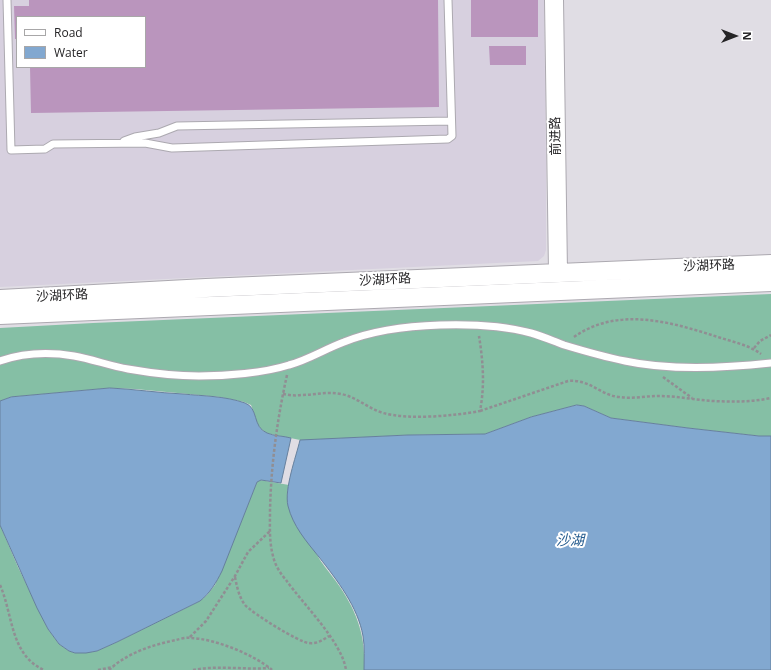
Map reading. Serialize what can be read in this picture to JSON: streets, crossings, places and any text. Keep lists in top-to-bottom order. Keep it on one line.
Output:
{"streets":{"street":["前进路","沙湖环路"]},"crossings":[["前进路","沙湖环路"]],"water":["沙湖"],"legend":["Road","Water"],"north":"right"}
